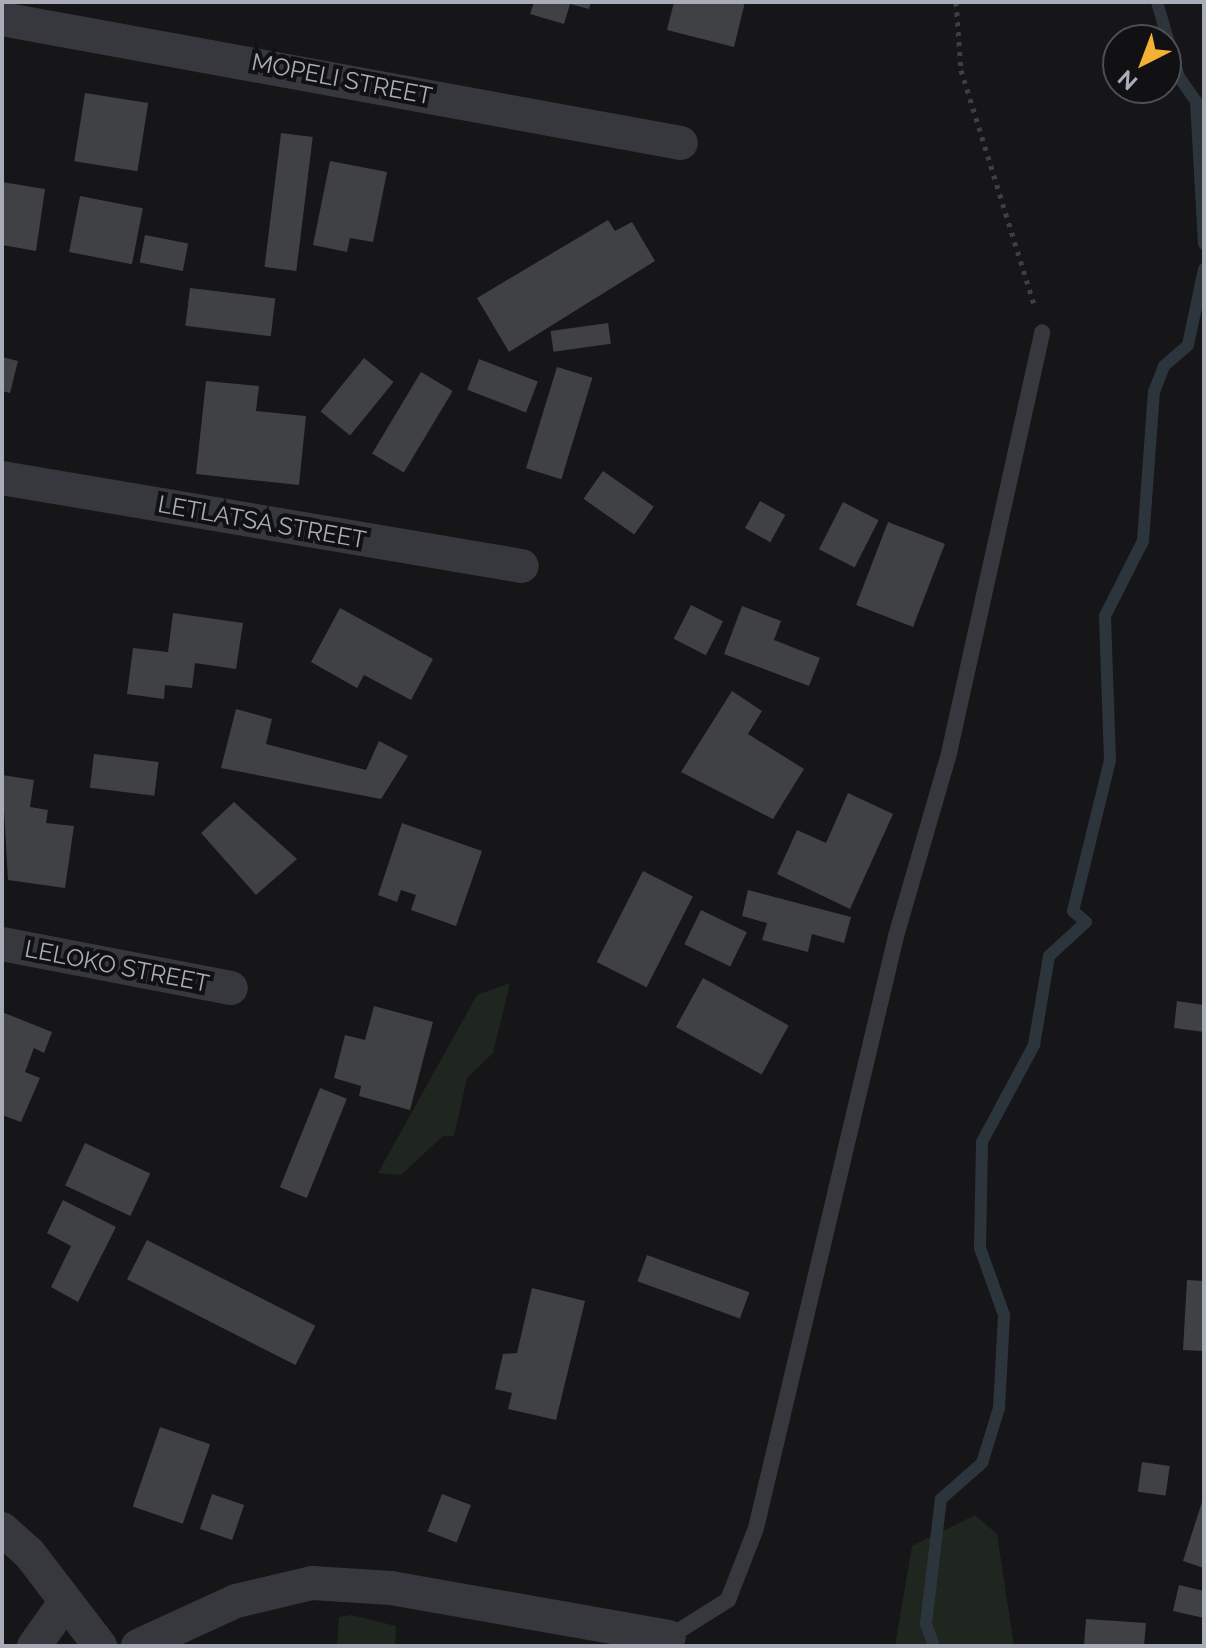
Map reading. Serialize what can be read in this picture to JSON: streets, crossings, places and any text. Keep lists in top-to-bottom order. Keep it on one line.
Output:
{"streets":{"street":["MOPELI STREET","LETLATSA STREET","LELOKO STREET"]},"north":"bottom left"}
